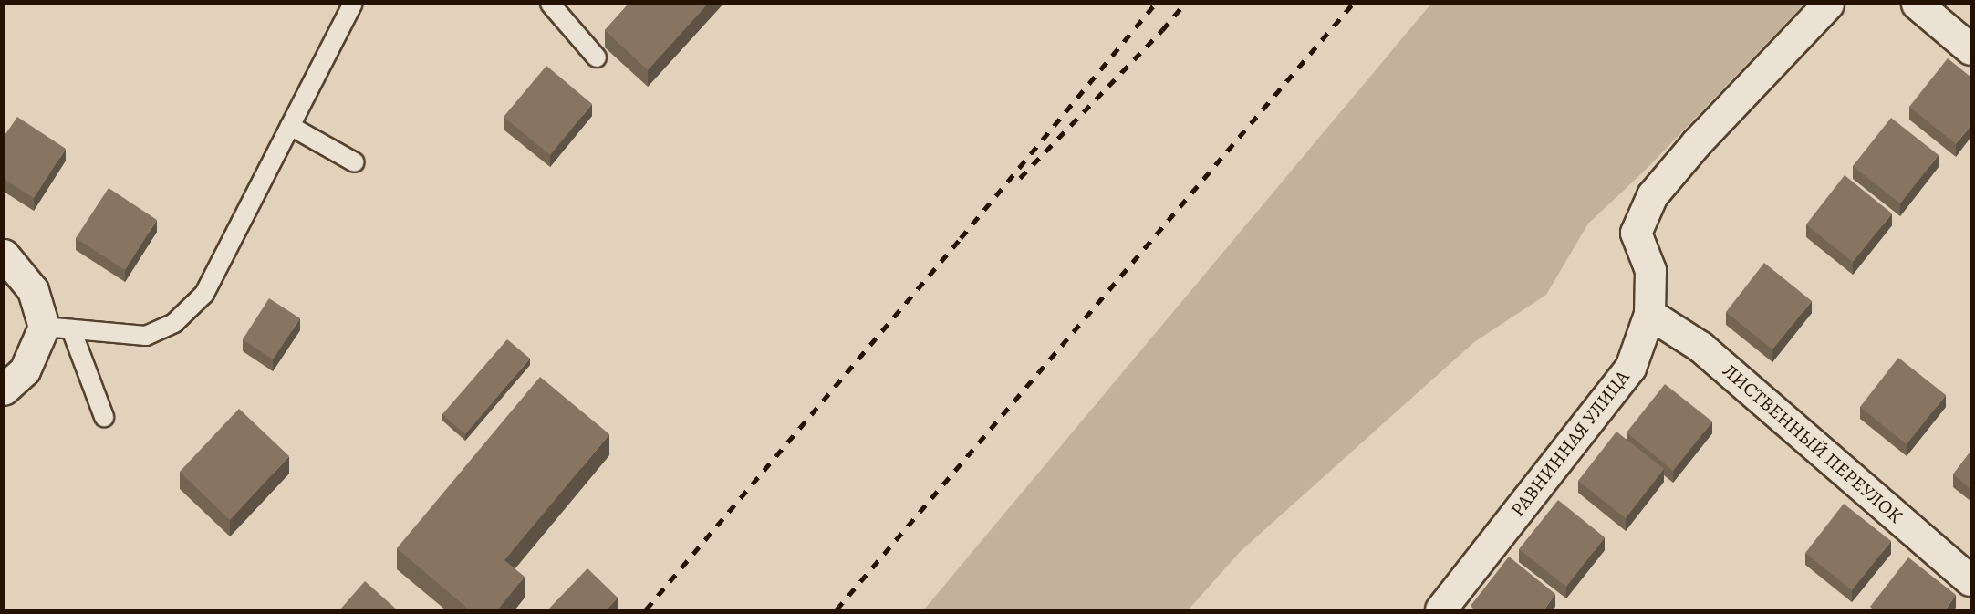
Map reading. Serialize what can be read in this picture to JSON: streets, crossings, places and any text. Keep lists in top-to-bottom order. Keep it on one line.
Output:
{"streets":{"street":["РАВНИННАЯ УЛИЦА","ЛИСТВЕННЫЙ ПЕРЕУЛОК"]},"crossings":[["РАВНИННАЯ УЛИЦА","ЛИСТВЕННЫЙ ПЕРЕУЛОК"]]}
